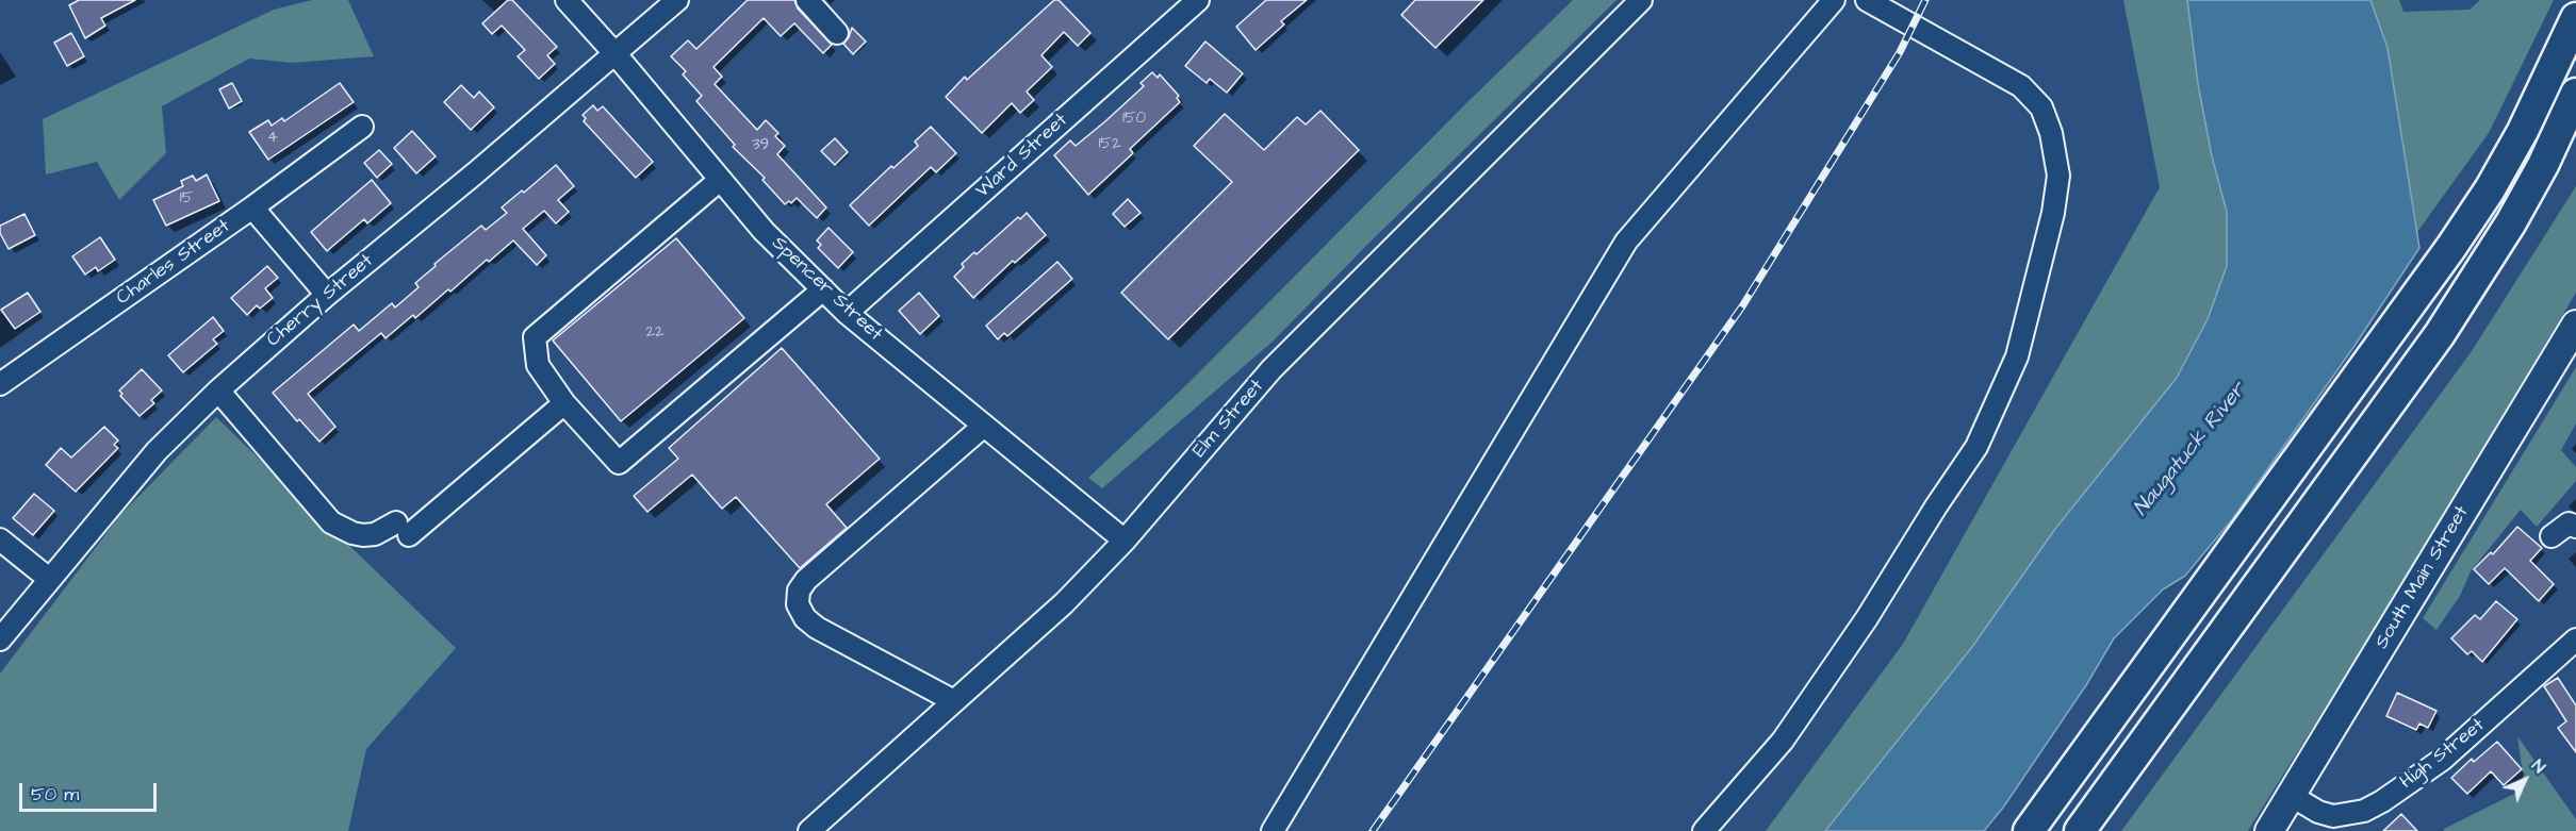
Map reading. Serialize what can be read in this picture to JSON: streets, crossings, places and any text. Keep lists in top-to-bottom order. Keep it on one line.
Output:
{"streets":{"main road":["South Main Street"],"street":["Ward Street","Charles Street","Spencer Street","Cherry Street","Elm Street","High Street"]},"crossings":[["Ward Street","Spencer Street"],["Spencer Street","Cherry Street"],["Spencer Street","Elm Street"],["South Main Street","High Street"]],"water":["Naugatuck River"],"house_numbers":["150","4","152","39","15","22"],"scale_bar":"50 m","north":"top right"}
